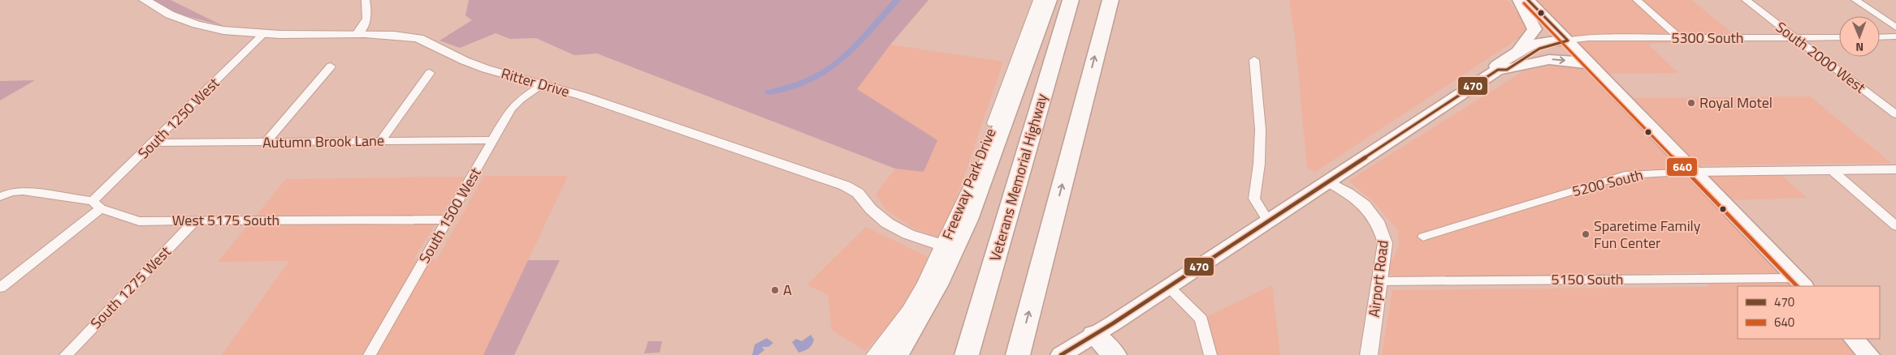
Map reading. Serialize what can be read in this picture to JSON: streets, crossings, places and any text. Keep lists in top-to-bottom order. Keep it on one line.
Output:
{"streets":{"highway":["Veterans Memorial Highway"],"street":["5300 South","South 2000 West","Ritter Drive","South 1250 West","Autumn Brook Lane","5200 South","Freeway Park Drive","South 1500 West","West 5175 South","Airport Road","5150 South","South 1275 West"]},"crossings":[["5300 South","South 2000 West"],["Ritter Drive","South 1250 West"],["Ritter Drive","Freeway Park Drive"],["Ritter Drive","South 1500 West"],["South 1250 West","Autumn Brook Lane"],["South 1250 West","West 5175 South"],["Autumn Brook Lane","South 1500 West"],["South 1500 West","West 5175 South"],["West 5175 South","South 1275 West"],["Airport Road","5150 South"]],"places":["Royal Motel","Sparetime Family Fun Center","A"],"lines":["transit line 470","transit line 640"],"legend":["470","640"],"north":"bottom"}
